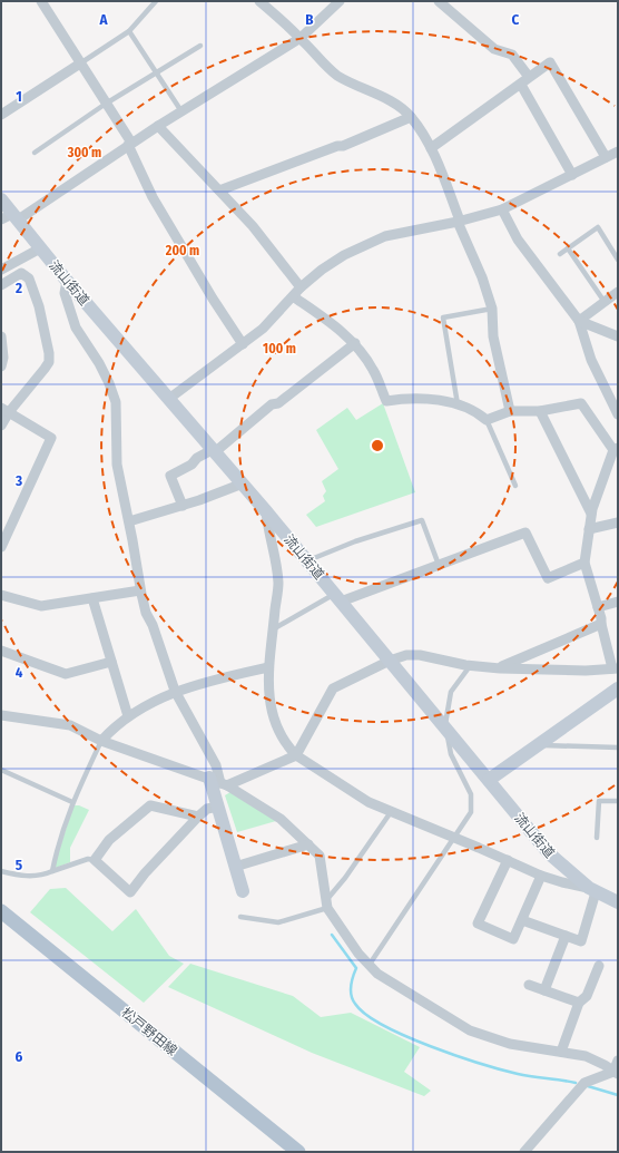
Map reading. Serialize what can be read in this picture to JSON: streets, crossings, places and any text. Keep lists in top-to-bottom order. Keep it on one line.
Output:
{"streets":{"main road":["松戸野田線"],"street":["流山街道"]},"grid":{"columns":["A","B","C"],"rows":["1","2","3","4","5","6"]},"rings":["300 m","200 m","100 m"]}
